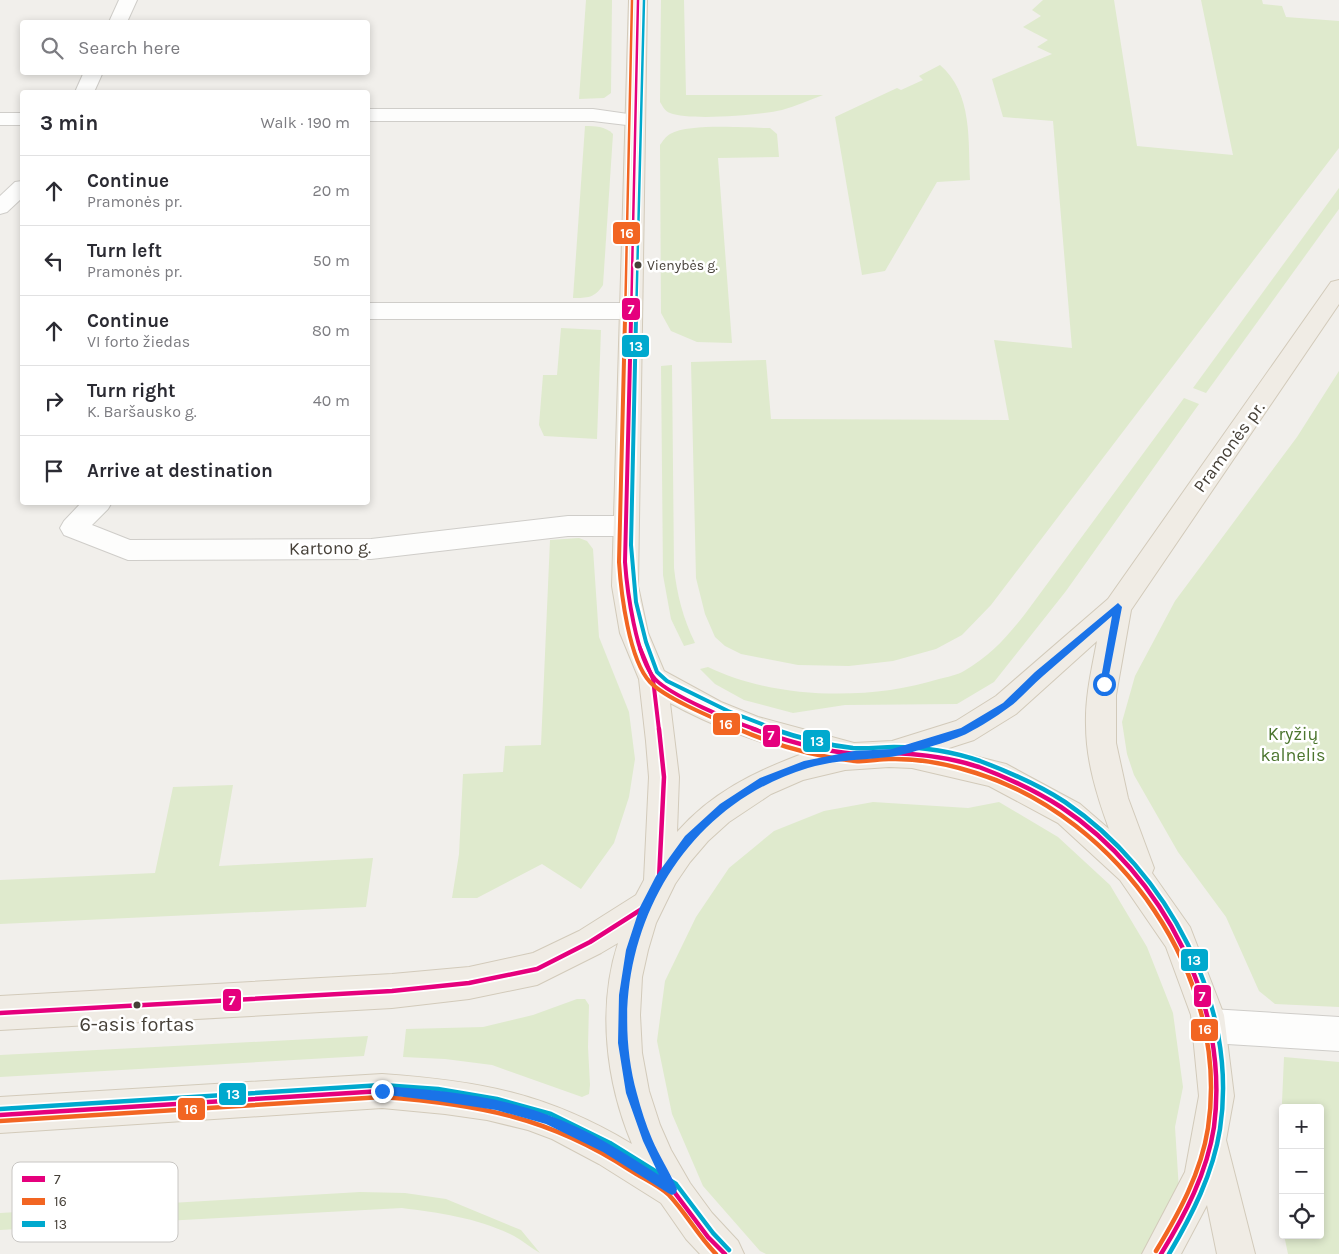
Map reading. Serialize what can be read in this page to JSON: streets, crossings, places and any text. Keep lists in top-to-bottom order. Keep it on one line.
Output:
{"streets":{"main road":["Pramonės pr."],"street":["Kartono g."]},"parks":["Kryžių kalnelis"],"places":["Vienybės g.","6-asis fortas"],"lines":["transit line 7","transit line 16","transit line 13"],"legend":["7","16","13"],"page":{"search":"Search here","heading":["3 min","Walk · 190 m"],"list":[["Continue","Pramonės pr.","20 m"],["Turn left","Pramonės pr.","50 m"],["Continue","VI forto žiedas","80 m"],["Turn right","K. Baršausko g.","40 m"],"Arrive at destination"],"map_buttons":["+","−"]}}
